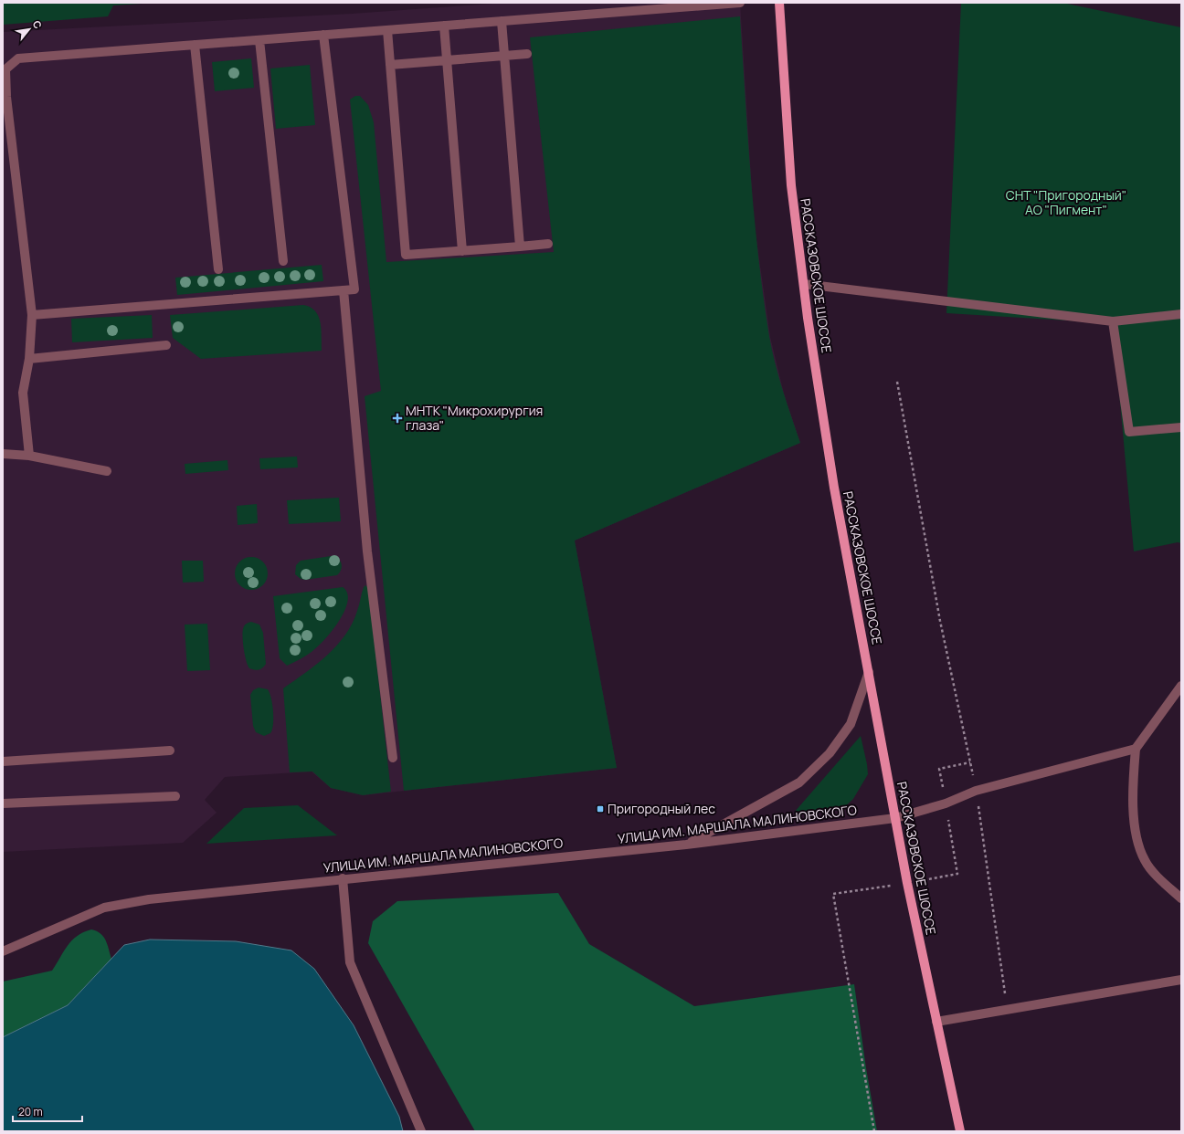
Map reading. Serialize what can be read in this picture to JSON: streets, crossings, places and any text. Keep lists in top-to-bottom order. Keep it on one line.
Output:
{"streets":{"main road":["РАССКАЗОВСКОЕ ШОССЕ"],"street":["УЛИЦА ИМ. МАРШАЛА МАЛИНОВСКОГО"]},"crossings":[["РАССКАЗОВСКОЕ ШОССЕ","УЛИЦА ИМ. МАРШАЛА МАЛИНОВСКОГО"]],"parks":["СНТ \"Пригородный\" АО \"Пигмент\""],"places":{"health":["МНТК \"Микрохирургия глаза\""],"transit":["Пригородный лес"]},"scale_bar":"20 m","north":"top right"}
